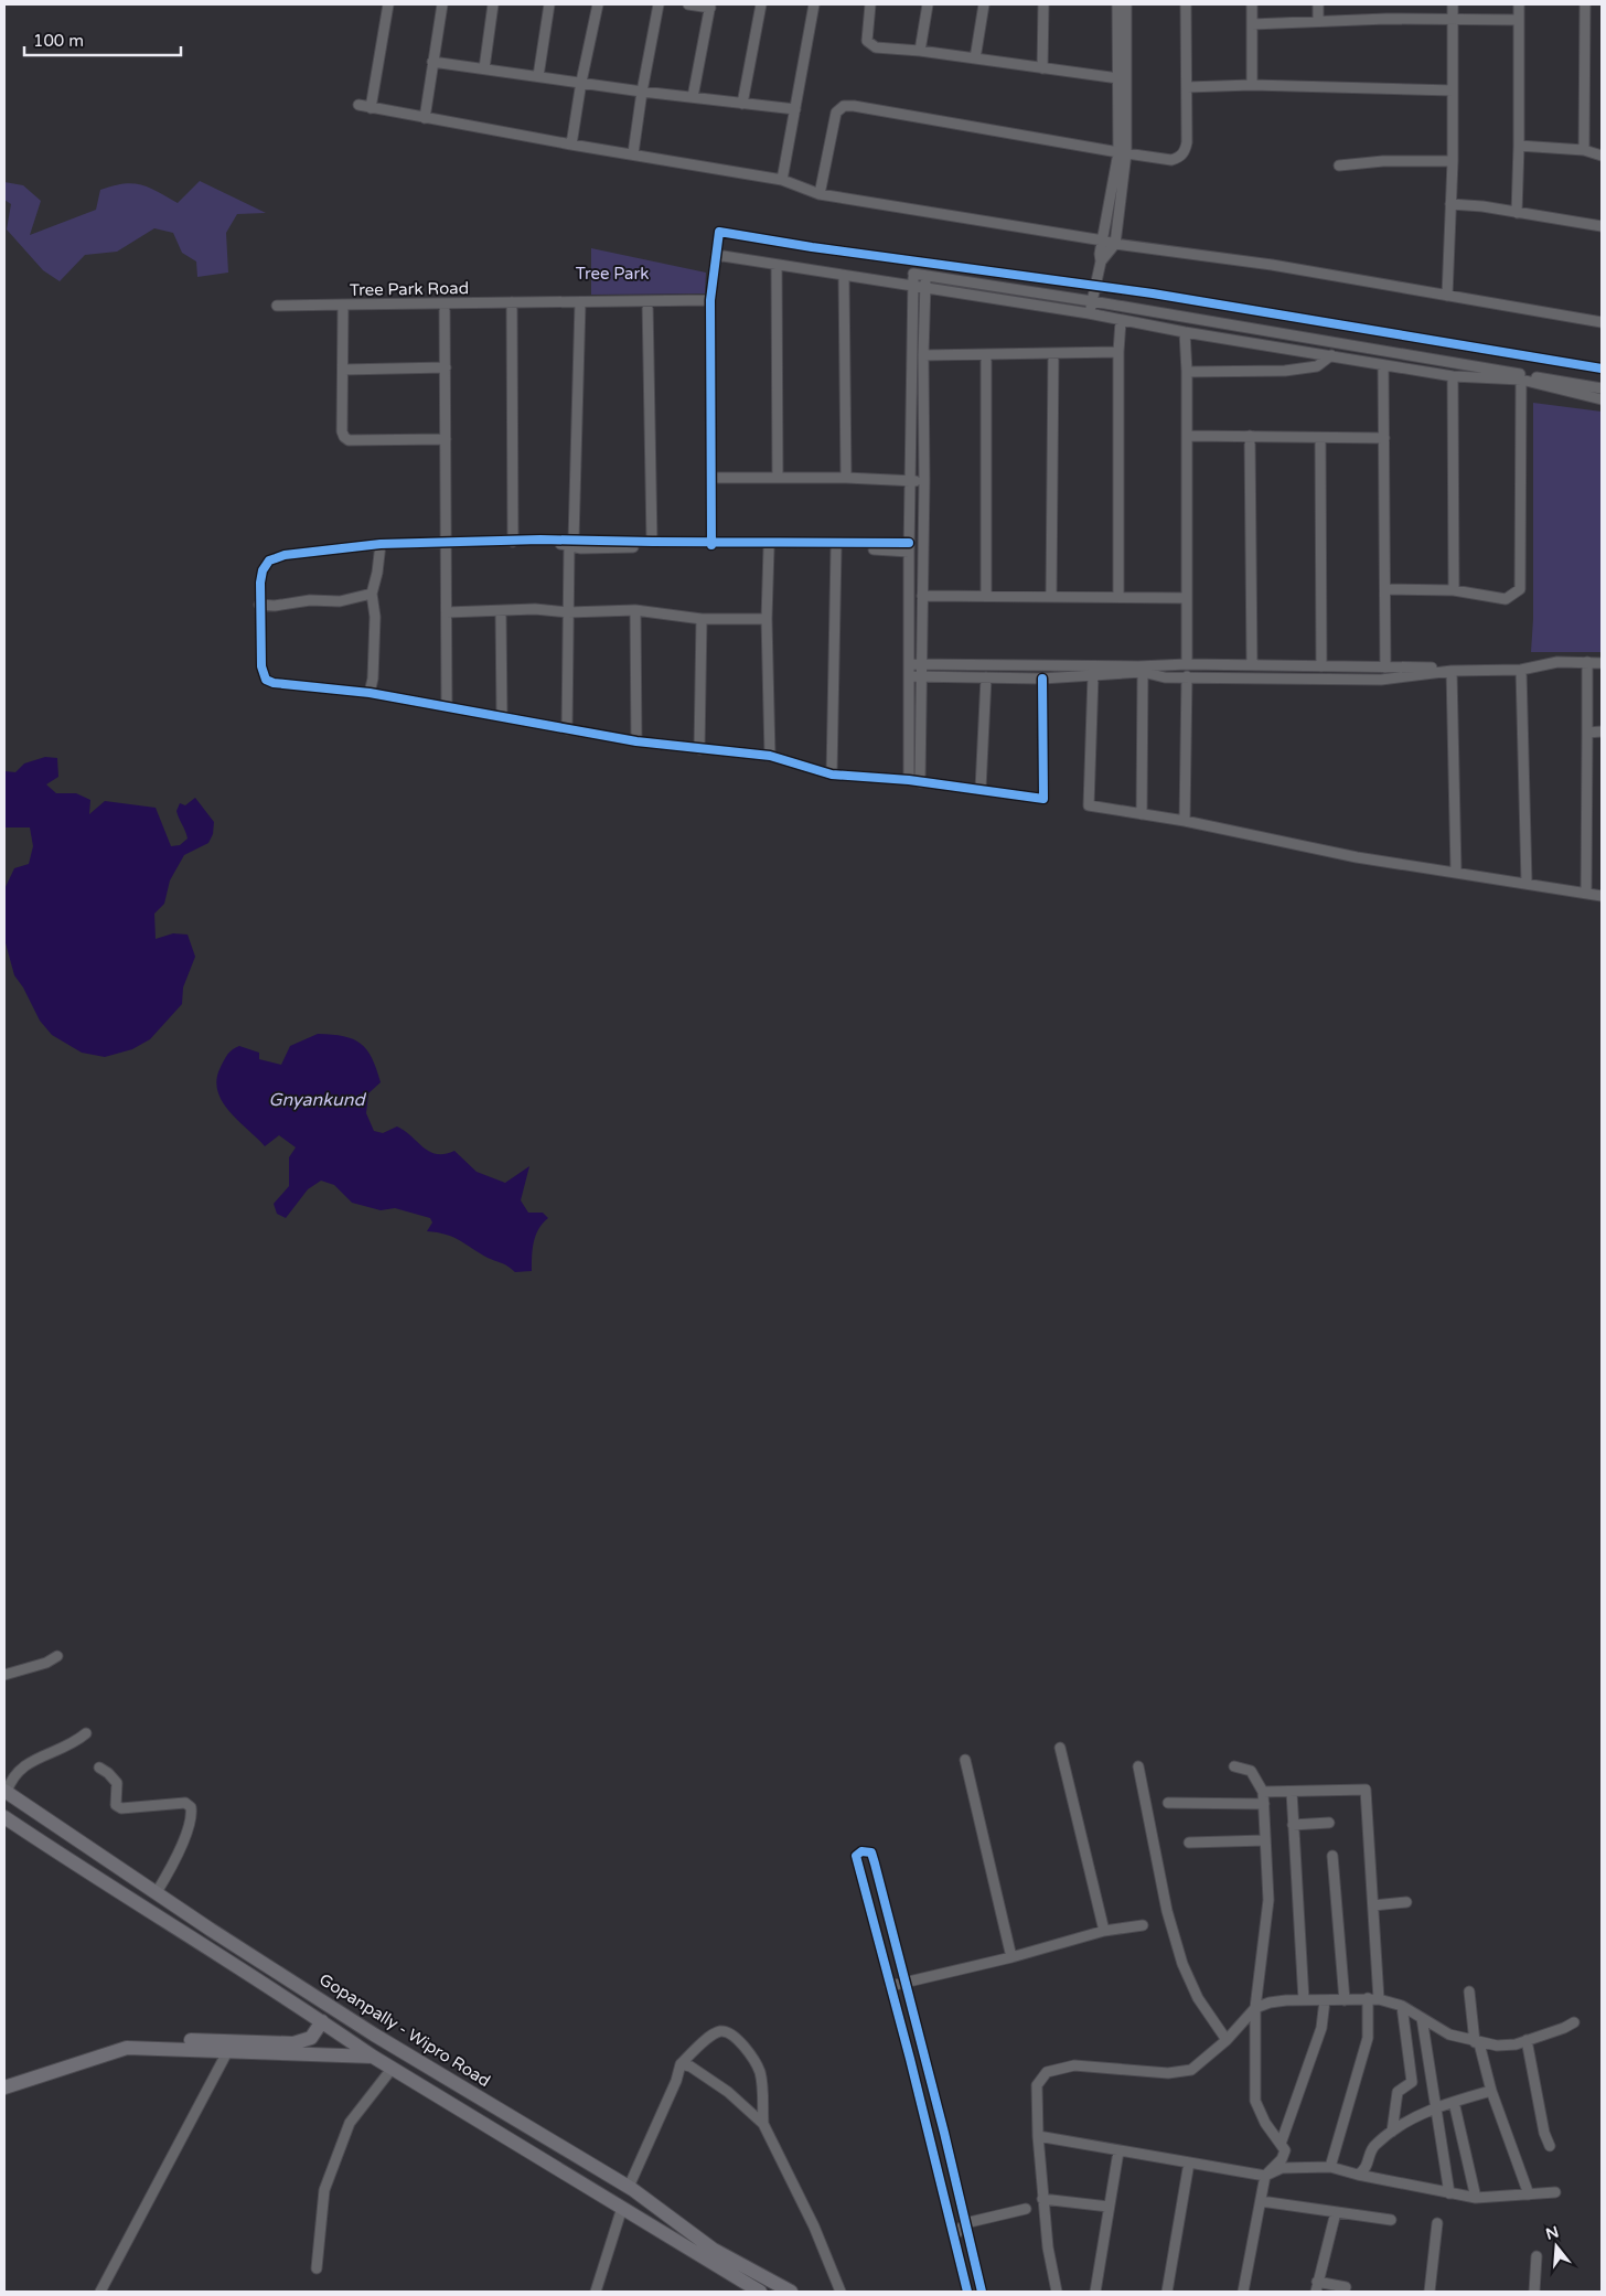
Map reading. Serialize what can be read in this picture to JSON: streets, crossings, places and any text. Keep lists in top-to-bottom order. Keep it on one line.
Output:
{"streets":{"main road":["Gopanpally - Wipro Road"],"street":["Tree Park Road"]},"water":["Gnyankund"],"parks":["Tree Park"],"scale_bar":"100 m","north":"top"}
